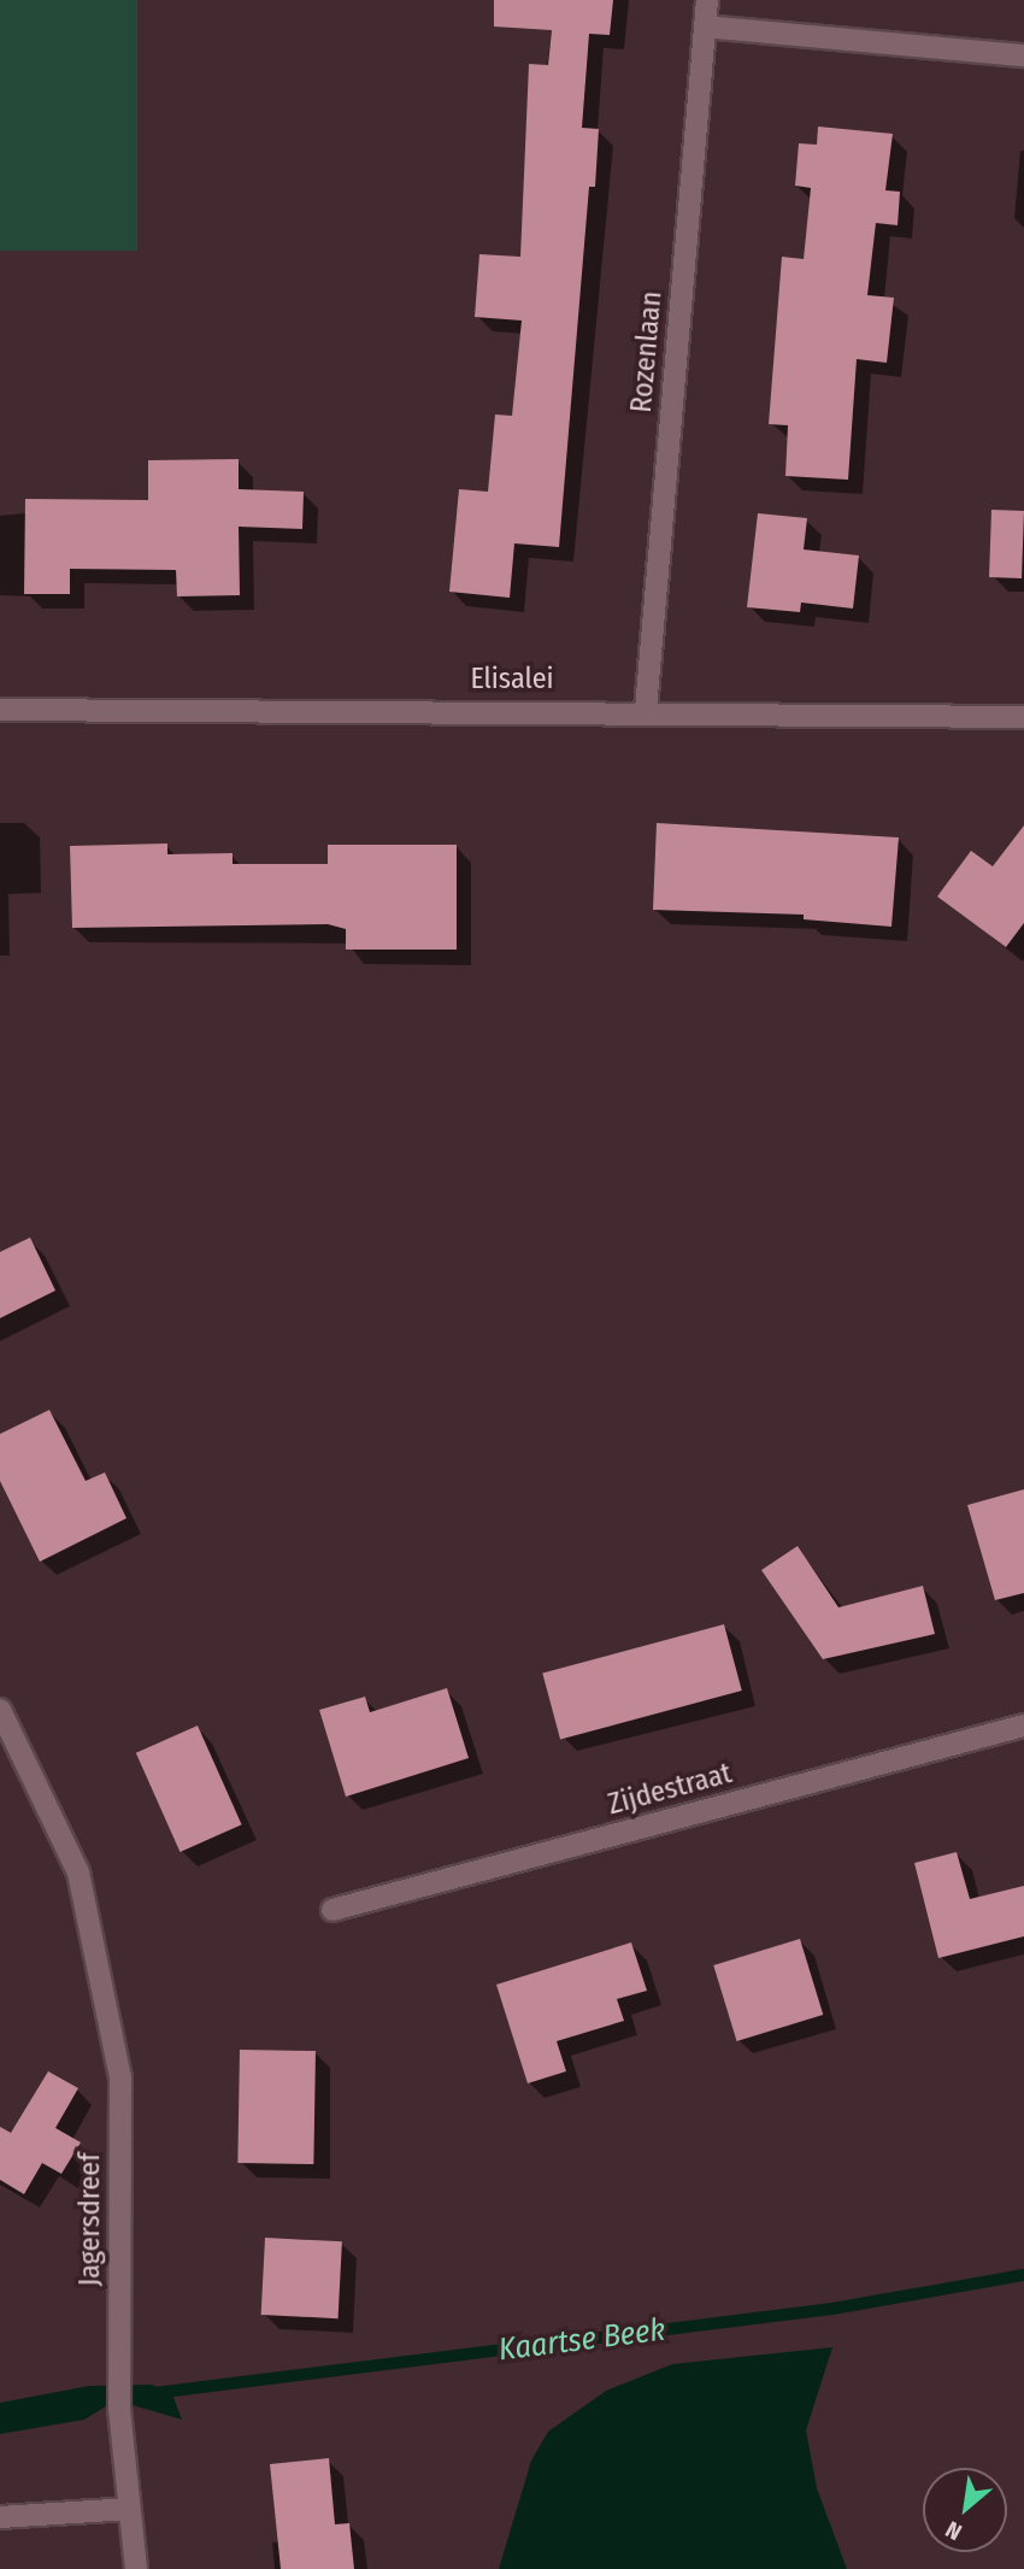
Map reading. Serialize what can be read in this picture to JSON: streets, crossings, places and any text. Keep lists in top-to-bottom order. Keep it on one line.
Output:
{"streets":{"street":["Rozenlaan","Elisalei","Zijdestraat","Jagersdreef"]},"crossings":[["Rozenlaan","Elisalei"]],"water":["Kaartse Beek"],"north":"bottom left"}
